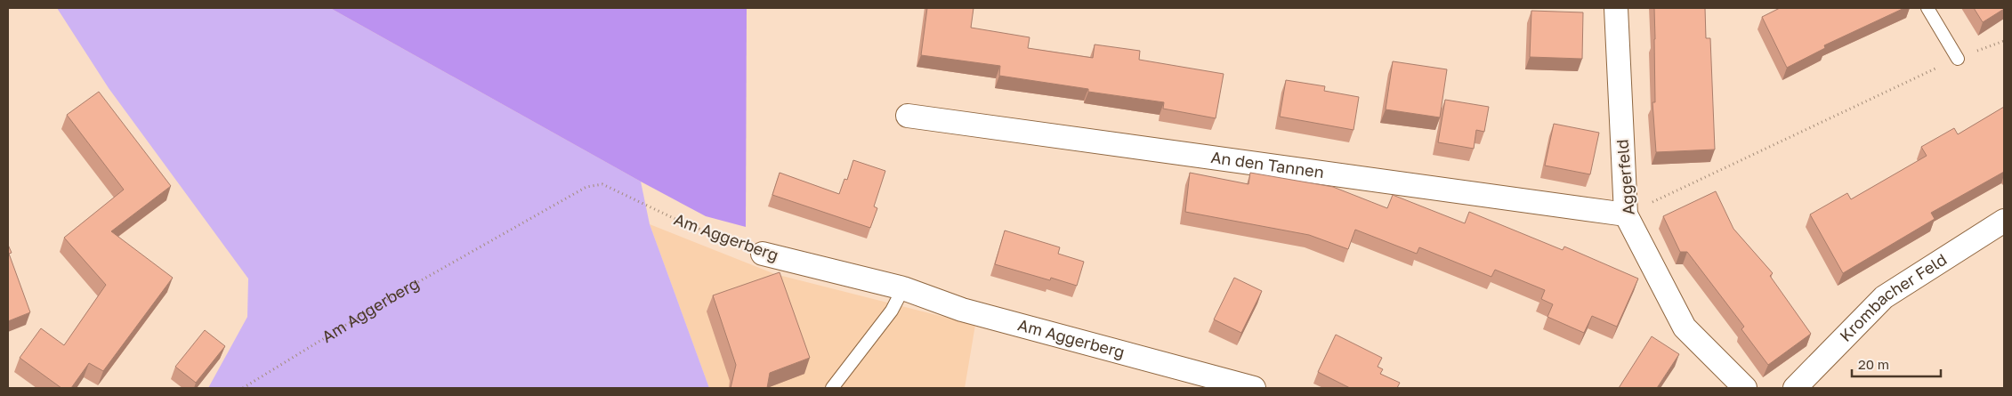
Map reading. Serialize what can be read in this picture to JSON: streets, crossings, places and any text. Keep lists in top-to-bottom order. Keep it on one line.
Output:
{"streets":{"street":["An den Tannen","Aggerfeld","Am Aggerberg","Krombacher Feld"]},"crossings":[["An den Tannen","Aggerfeld"]],"scale_bar":"20 m"}
